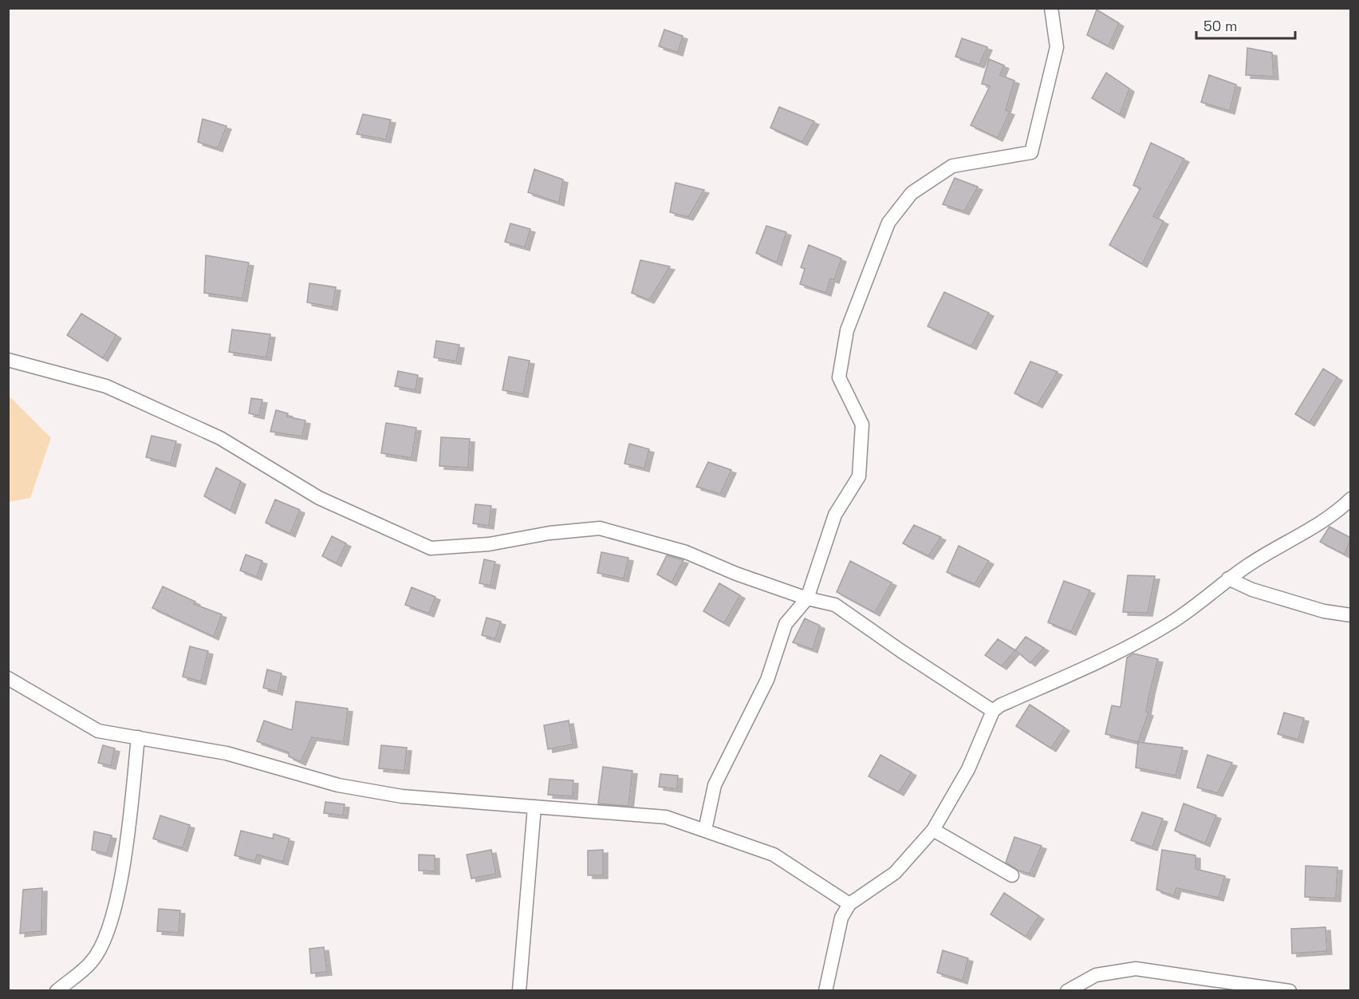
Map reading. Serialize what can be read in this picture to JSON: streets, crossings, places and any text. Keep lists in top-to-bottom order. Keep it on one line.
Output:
{"scale_bar":"50 m"}
